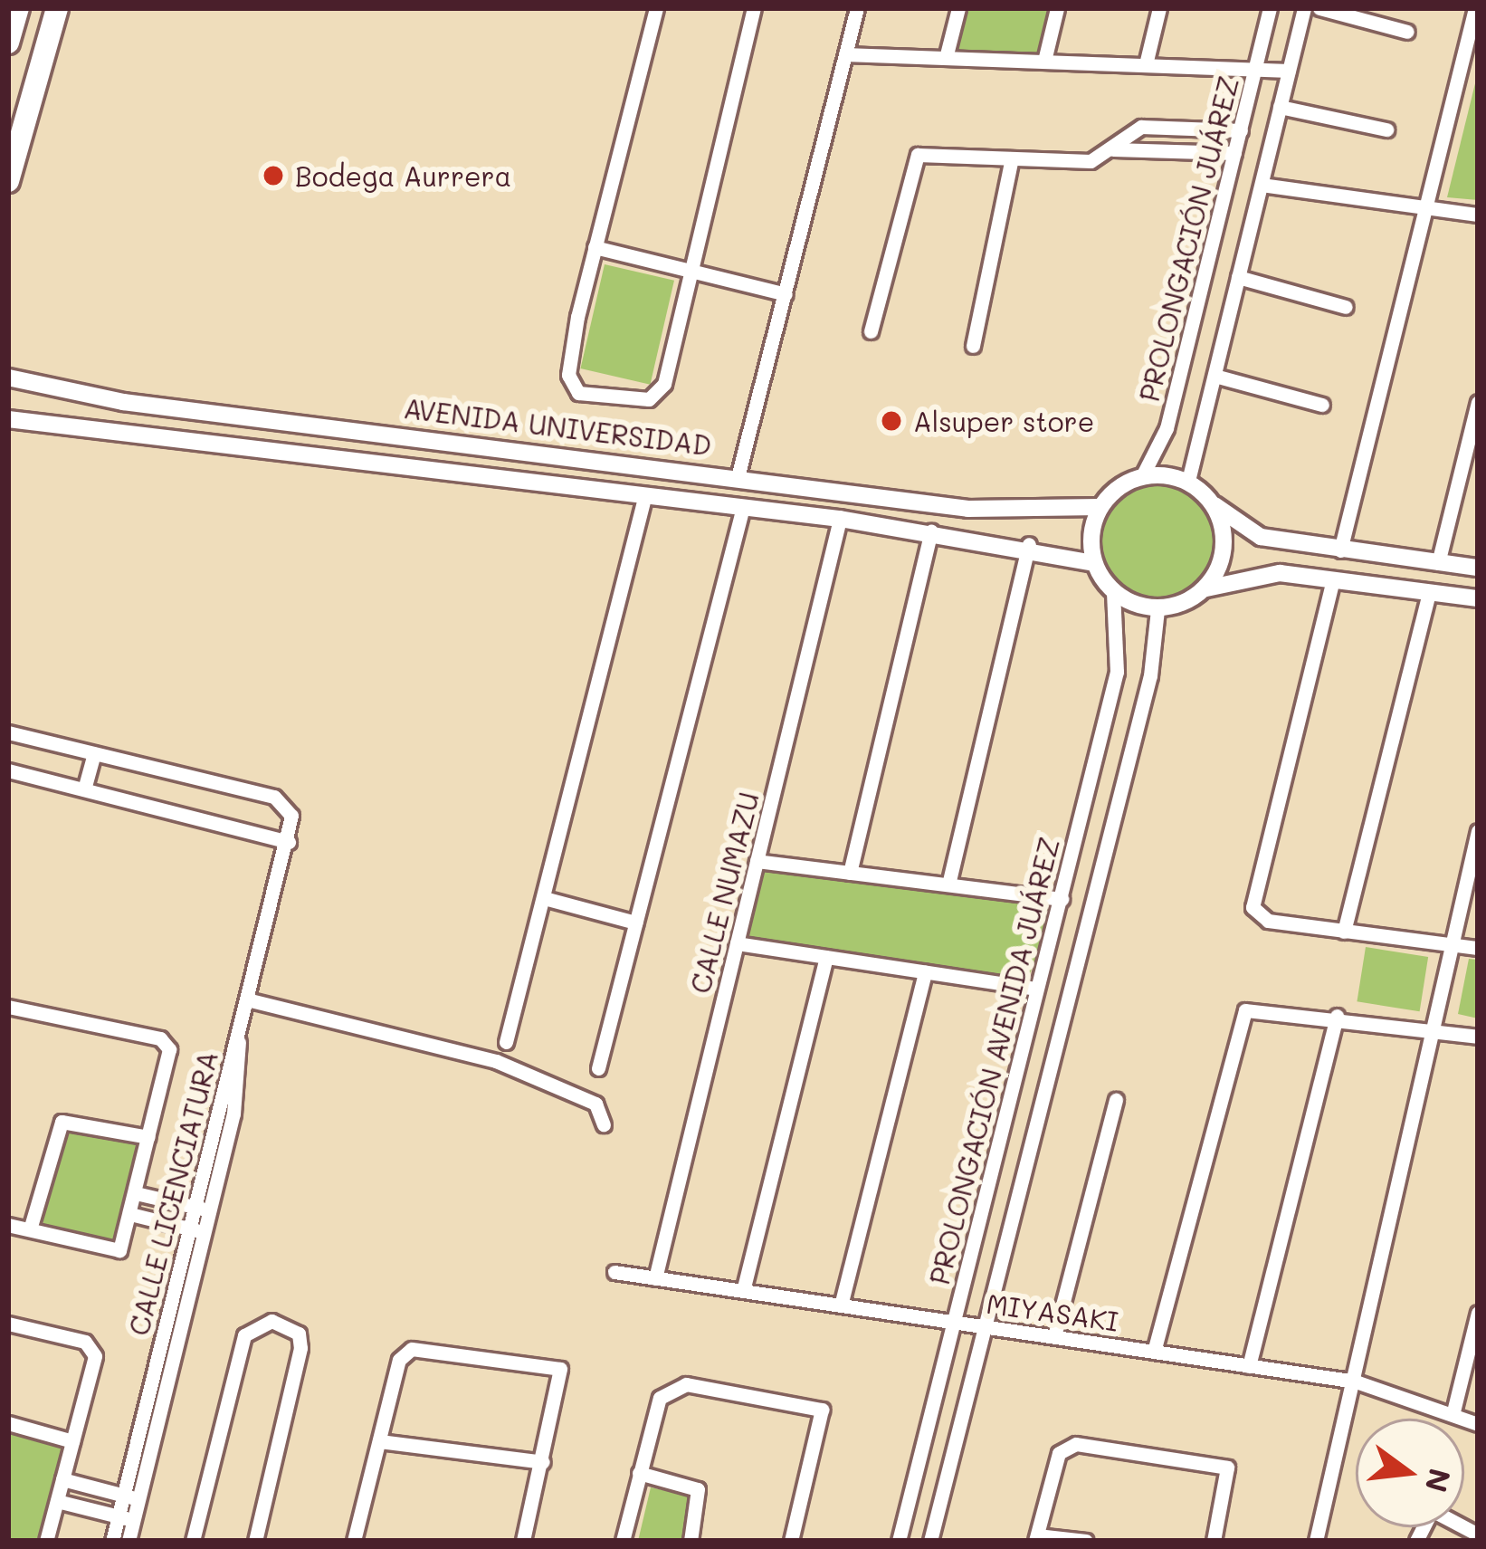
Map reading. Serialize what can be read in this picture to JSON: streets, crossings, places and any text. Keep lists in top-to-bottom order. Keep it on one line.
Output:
{"streets":{"main road":["AVENIDA UNIVERSIDAD"],"street":["PROLONGACIÓN JUÁREZ","CALLE NUMAZU","PROLONGACIÓN AVENIDA JUÁREZ","CALLE LICENCIATURA","MIYASAKI"]},"crossings":[["PROLONGACIÓN JUÁREZ","AVENIDA UNIVERSIDAD"],["PROLONGACIÓN JUÁREZ","PROLONGACIÓN AVENIDA JUÁREZ"],["AVENIDA UNIVERSIDAD","CALLE NUMAZU"],["AVENIDA UNIVERSIDAD","PROLONGACIÓN AVENIDA JUÁREZ"],["CALLE NUMAZU","MIYASAKI"],["PROLONGACIÓN AVENIDA JUÁREZ","MIYASAKI"]],"places":["Bodega Aurrera","Alsuper store"],"north":"right"}
